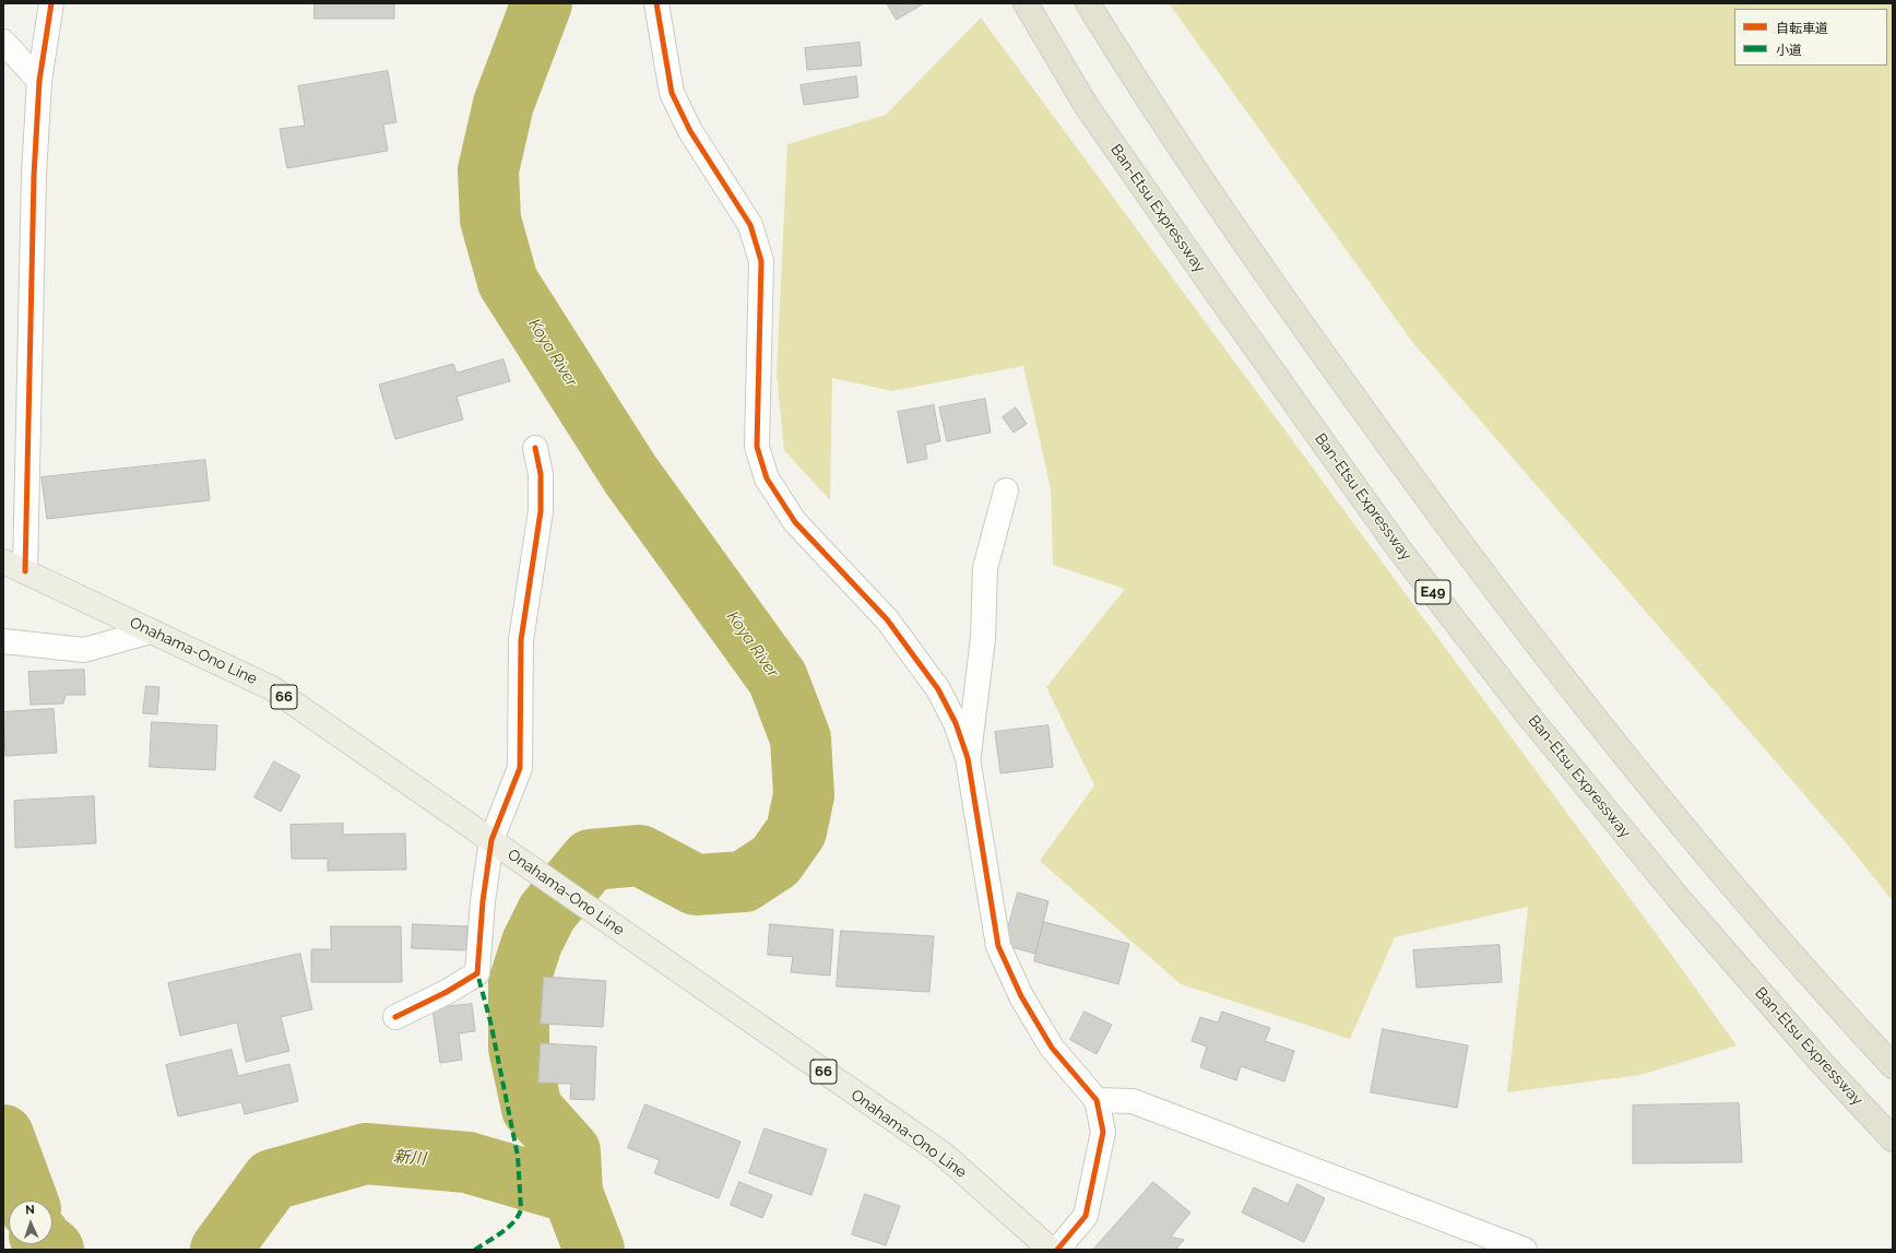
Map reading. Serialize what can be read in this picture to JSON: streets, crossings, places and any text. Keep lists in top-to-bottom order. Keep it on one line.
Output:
{"streets":{"highway":["Ban-Etsu Expressway","E49"],"main road":["Onahama-Ono Line","66"]},"water":["Koya River","新川"],"legend":["自転車道","小道"],"north":"top"}
